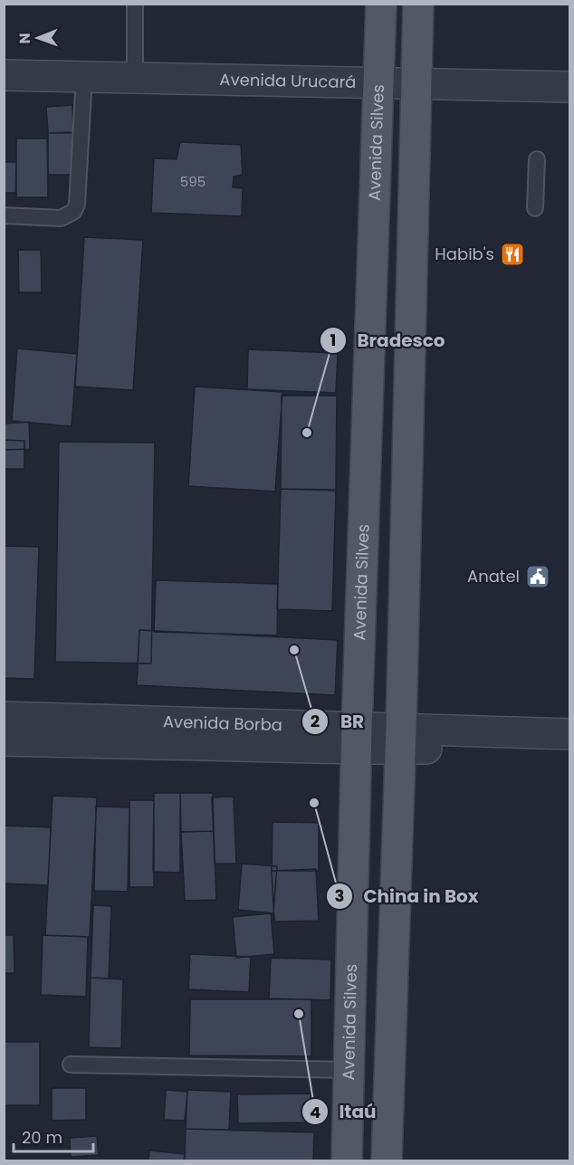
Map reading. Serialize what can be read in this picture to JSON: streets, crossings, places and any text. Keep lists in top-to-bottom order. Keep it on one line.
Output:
{"streets":{"main road":["Avenida Silves"],"street":["Avenida Urucará","Avenida Borba"]},"crossings":[["Avenida Urucará","Avenida Silves"],["Avenida Silves","Avenida Borba"]],"places":{"restaurant":["Habib's"],"other":["Bradesco","BR","China in Box","Itaú"],"public building":["Anatel"]},"house_numbers":["595"],"scale_bar":"20 m","north":"left"}
